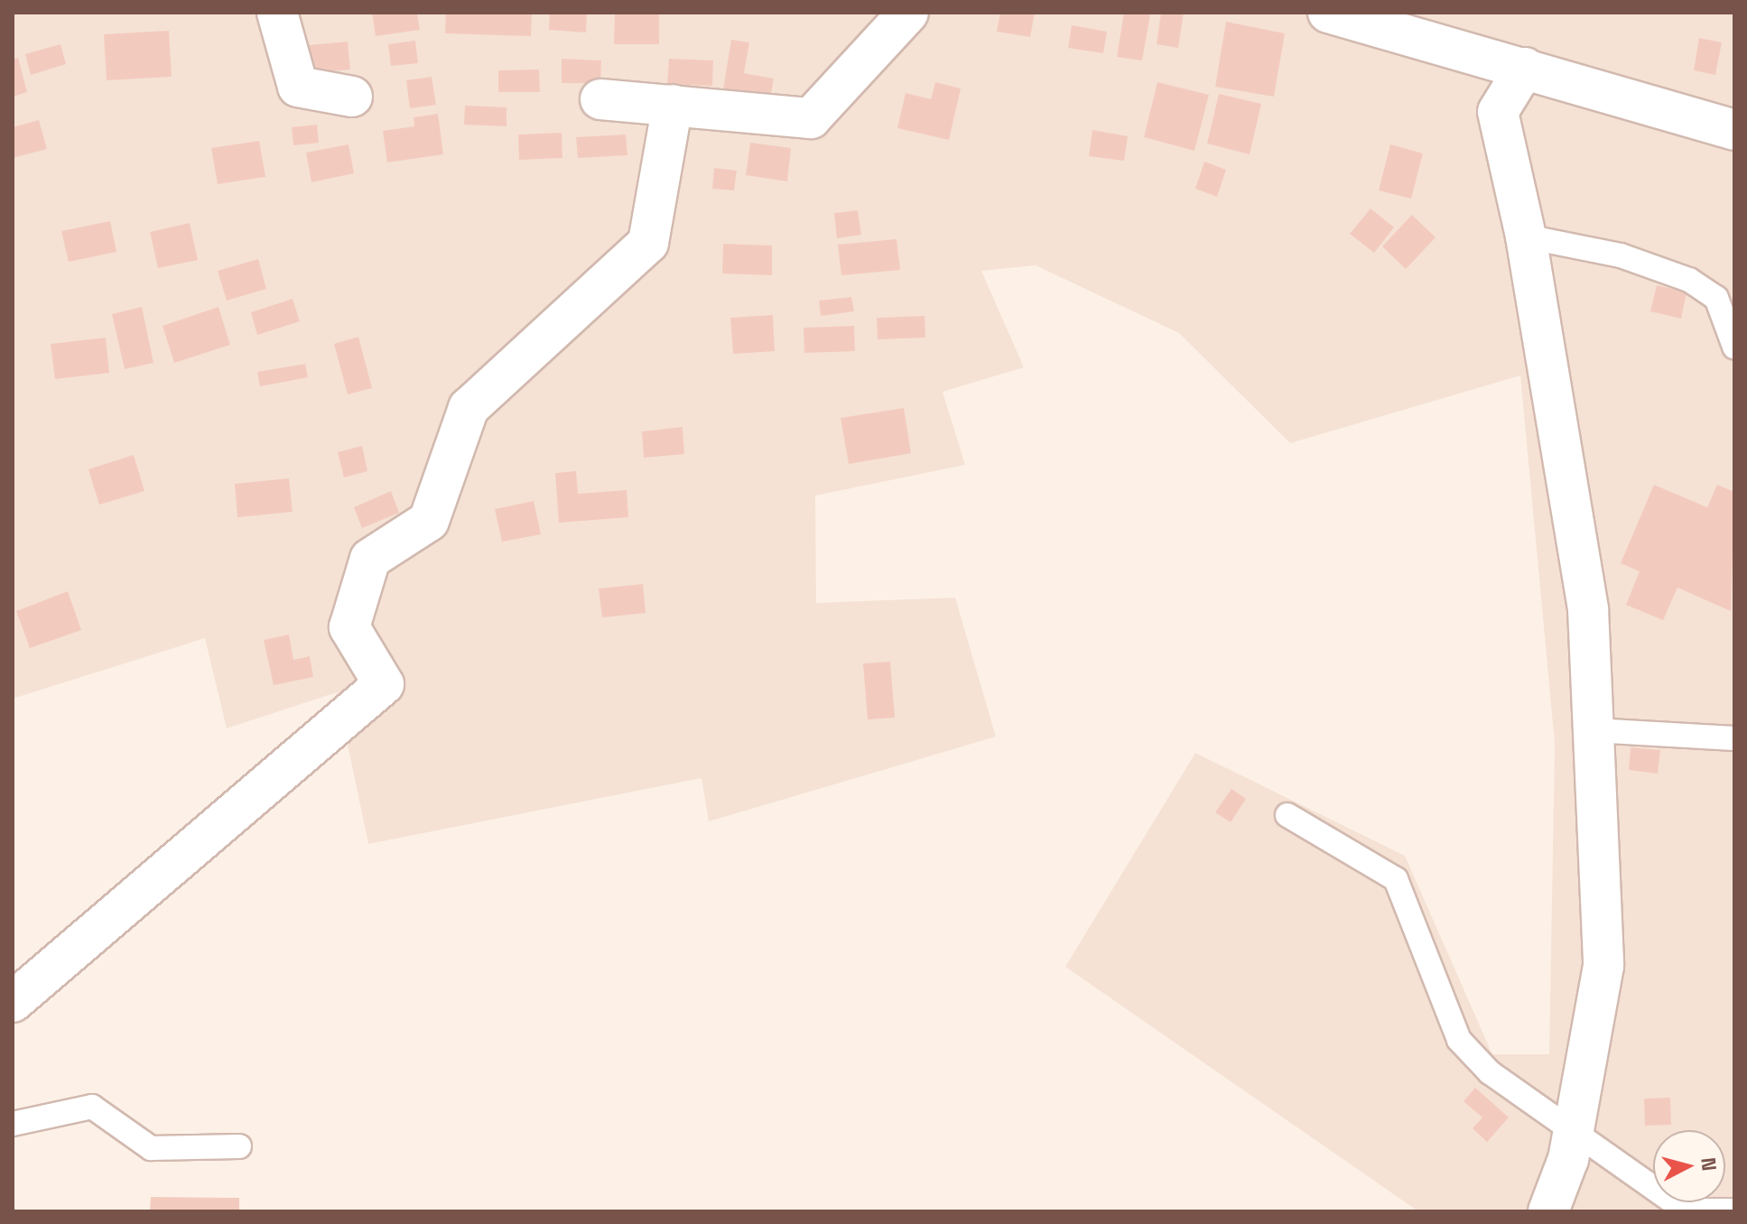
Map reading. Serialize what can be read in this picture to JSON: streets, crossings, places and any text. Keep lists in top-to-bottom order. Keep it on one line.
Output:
{"north":"right"}
